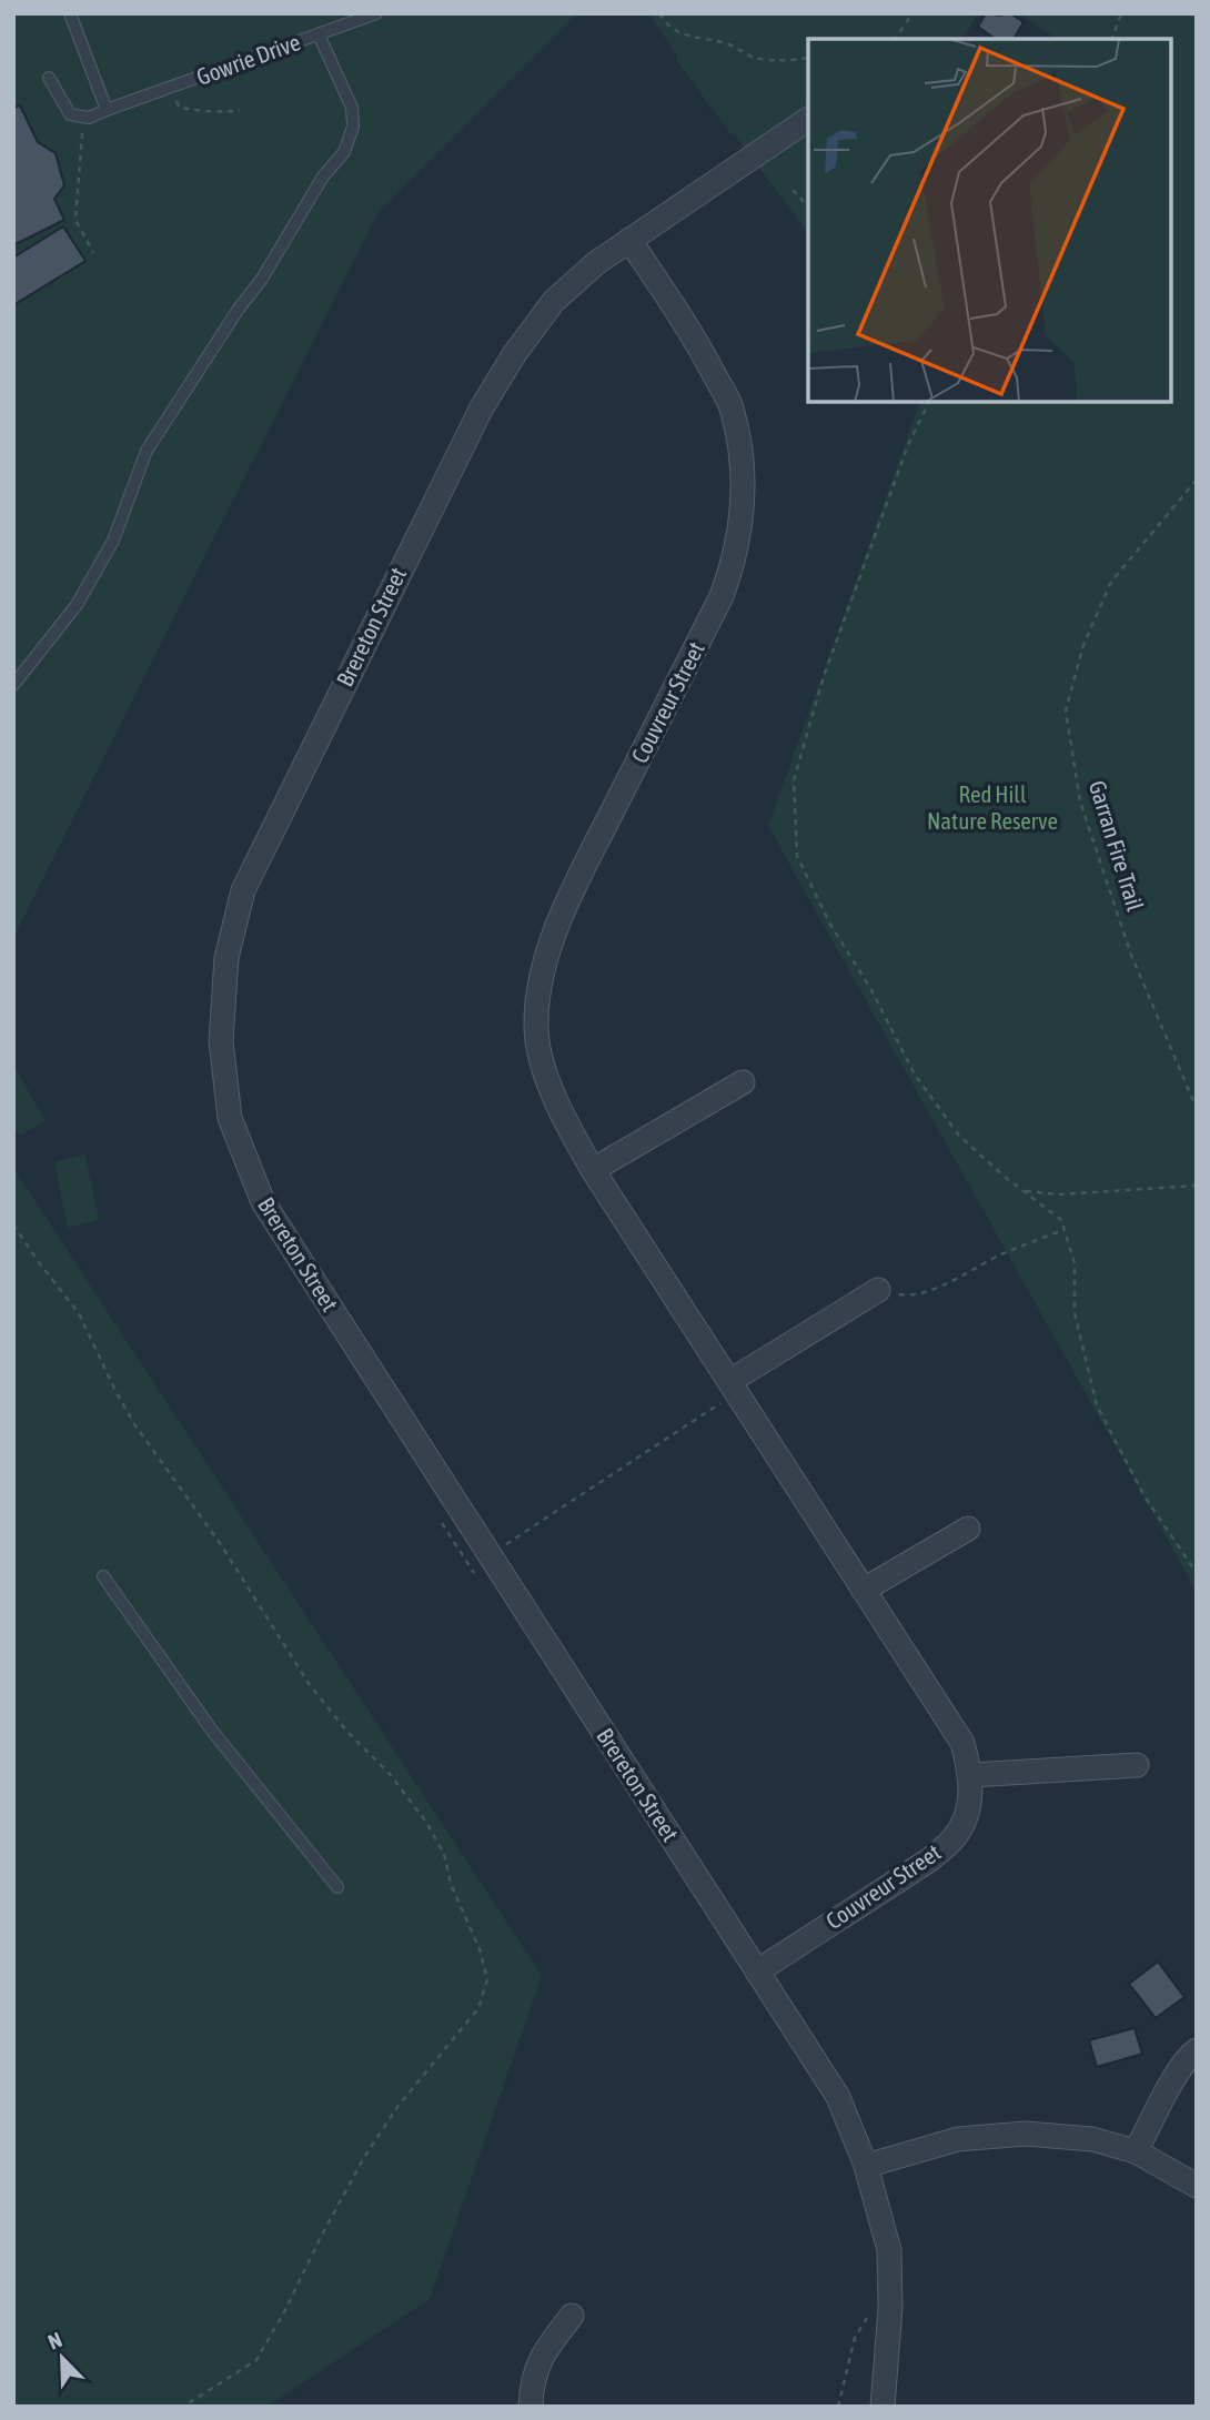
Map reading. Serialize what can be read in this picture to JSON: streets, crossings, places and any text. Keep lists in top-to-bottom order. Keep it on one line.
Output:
{"streets":{"street":["Brereton Street","Couvreur Street"],"lane":["Gowrie Drive"],"path":["Garran Fire Trail"]},"crossings":[["Brereton Street","Couvreur Street"]],"parks":["Red Hill Nature Reserve"],"north":"top left"}
